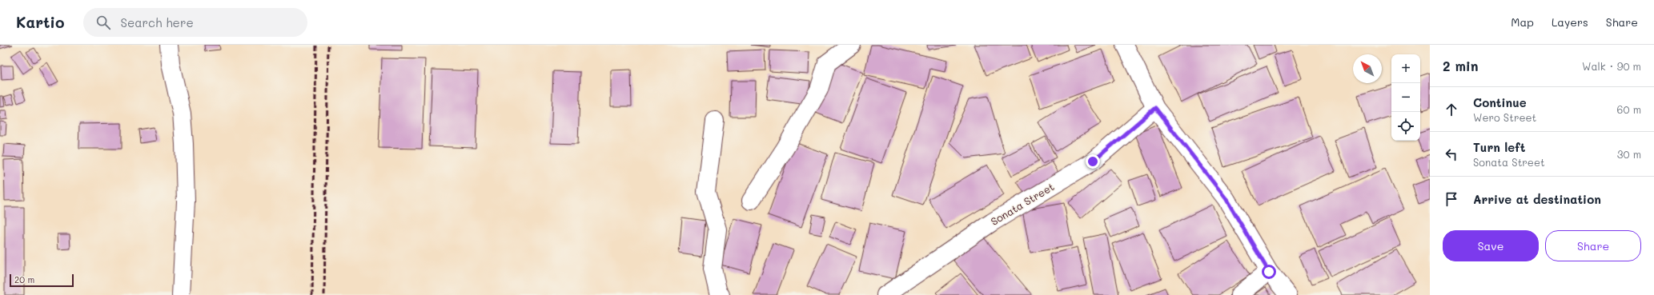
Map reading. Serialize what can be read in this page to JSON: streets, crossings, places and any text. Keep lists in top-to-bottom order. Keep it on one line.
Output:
{"streets":{"street":["Sonata Street"]},"scale_bar":"20 m","north":"top left","page":{"header":"Kartio","search":"Search here","nav":["Map","Layers","Share"],"heading":["2 min","Walk · 90 m"],"map_buttons":["+","−"],"list":[["Continue","Wero Street","60 m"],["Turn left","Sonata Street","30 m"],"Arrive at destination"],"buttons":["Save","Share"],"scale":"20 m"}}
